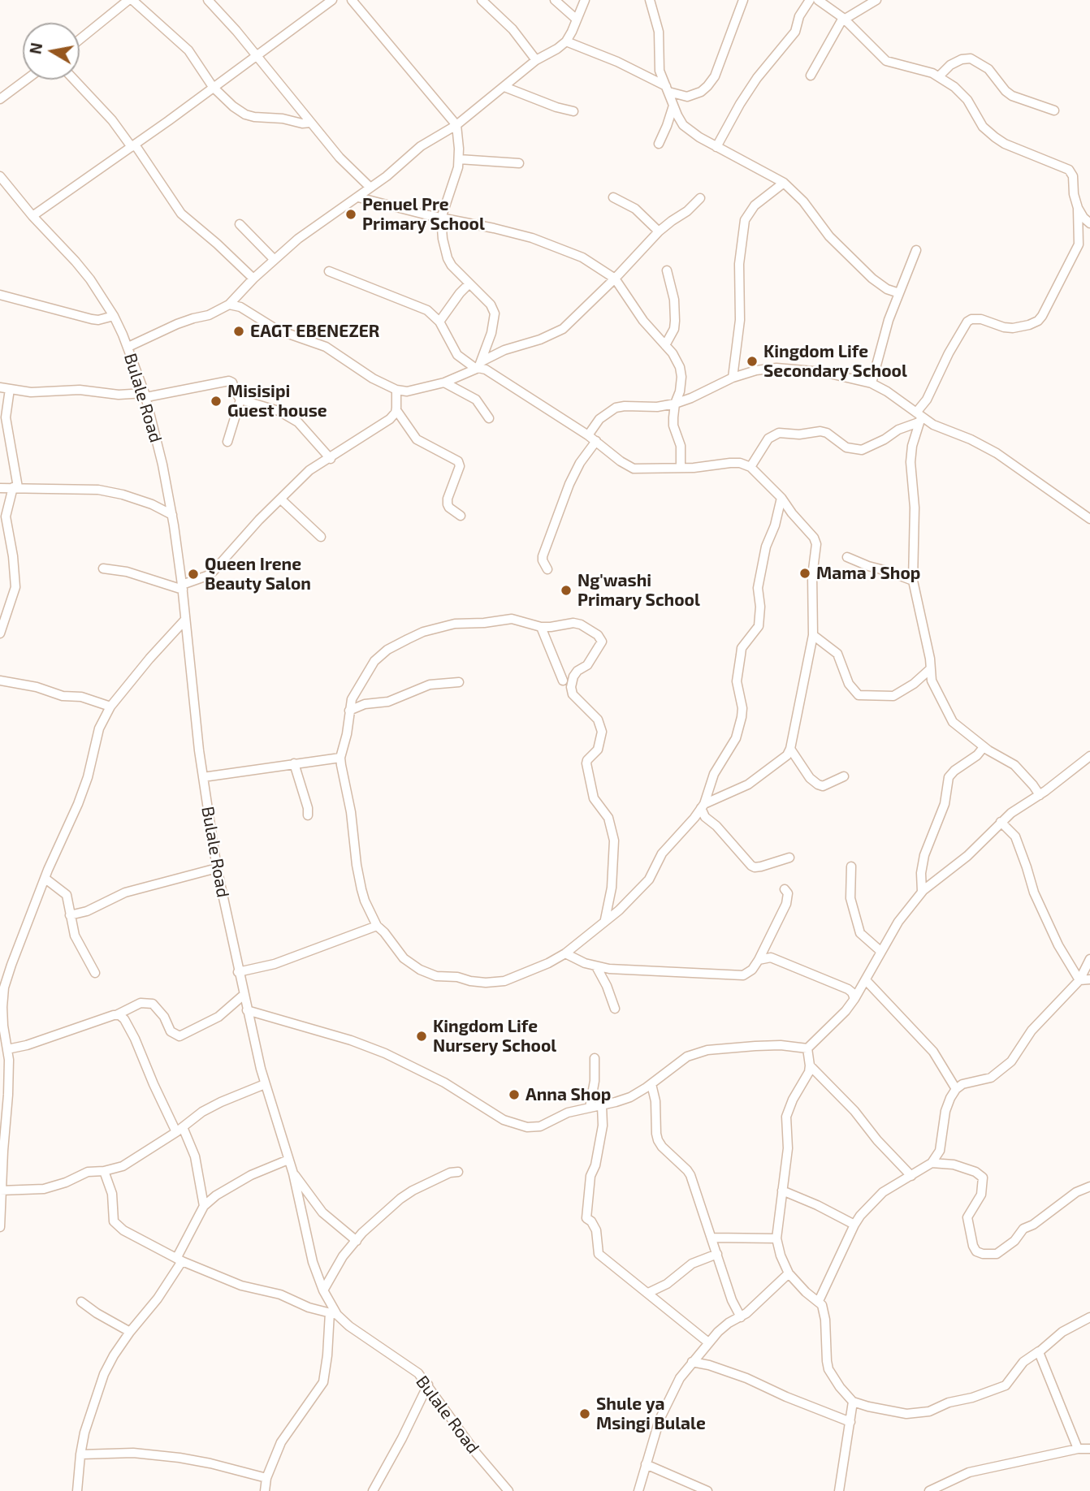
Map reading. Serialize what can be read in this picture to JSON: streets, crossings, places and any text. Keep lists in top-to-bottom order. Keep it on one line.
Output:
{"streets":{"street":["Bulale Road"]},"places":["Penuel Pre Primary School","EAGT EBENEZER","Kingdom Life Secondary School","Misisipi Guest house","Mama J Shop","Queen Irene Beauty Salon","Ng'washi Primary School","Kingdom Life Nursery School","Anna Shop","Shule ya Msingi Bulale"],"north":"left"}
